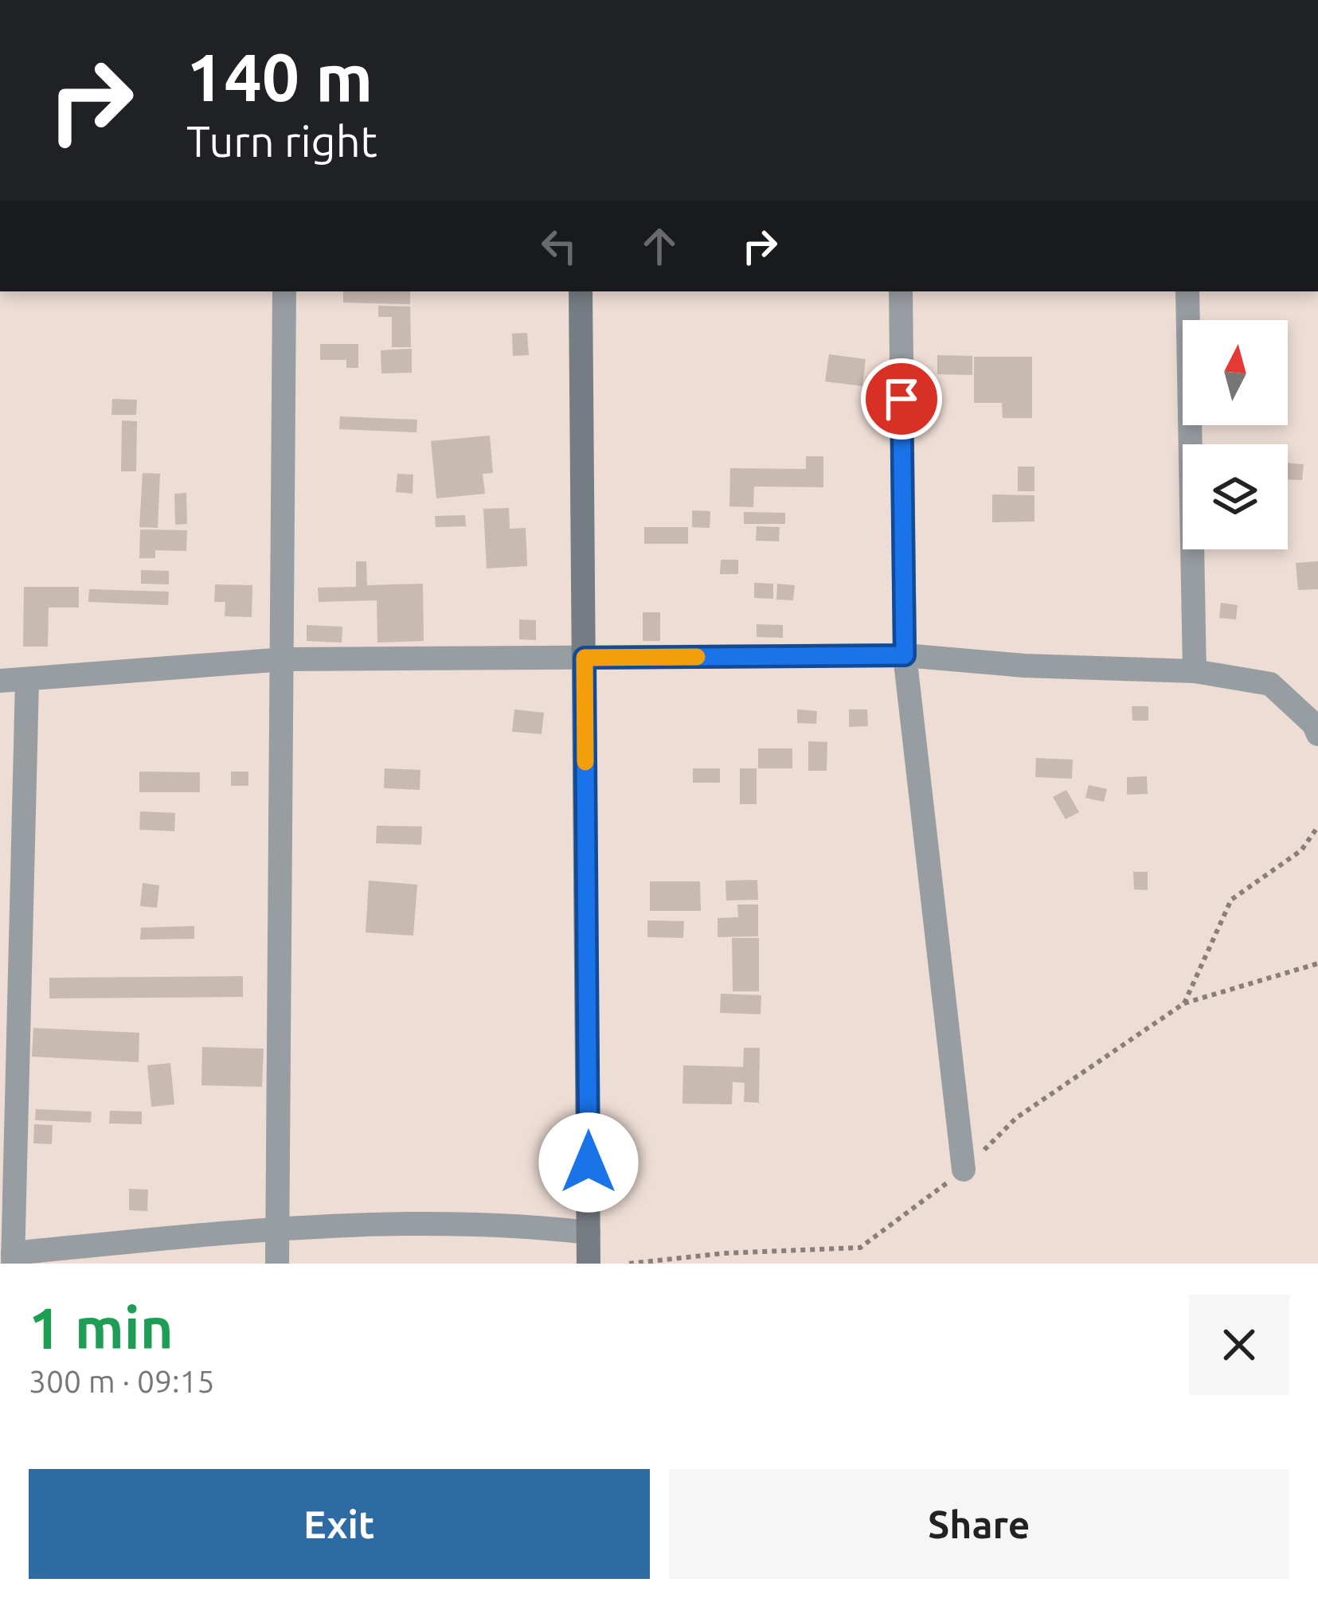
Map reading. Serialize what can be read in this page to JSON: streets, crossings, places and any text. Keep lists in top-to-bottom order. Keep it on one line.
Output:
{"north":"top","page":{"turn":["140 m","Turn right"],"heading":["1 min","300 m · 09:15"],"buttons":["Exit","Share"]}}
